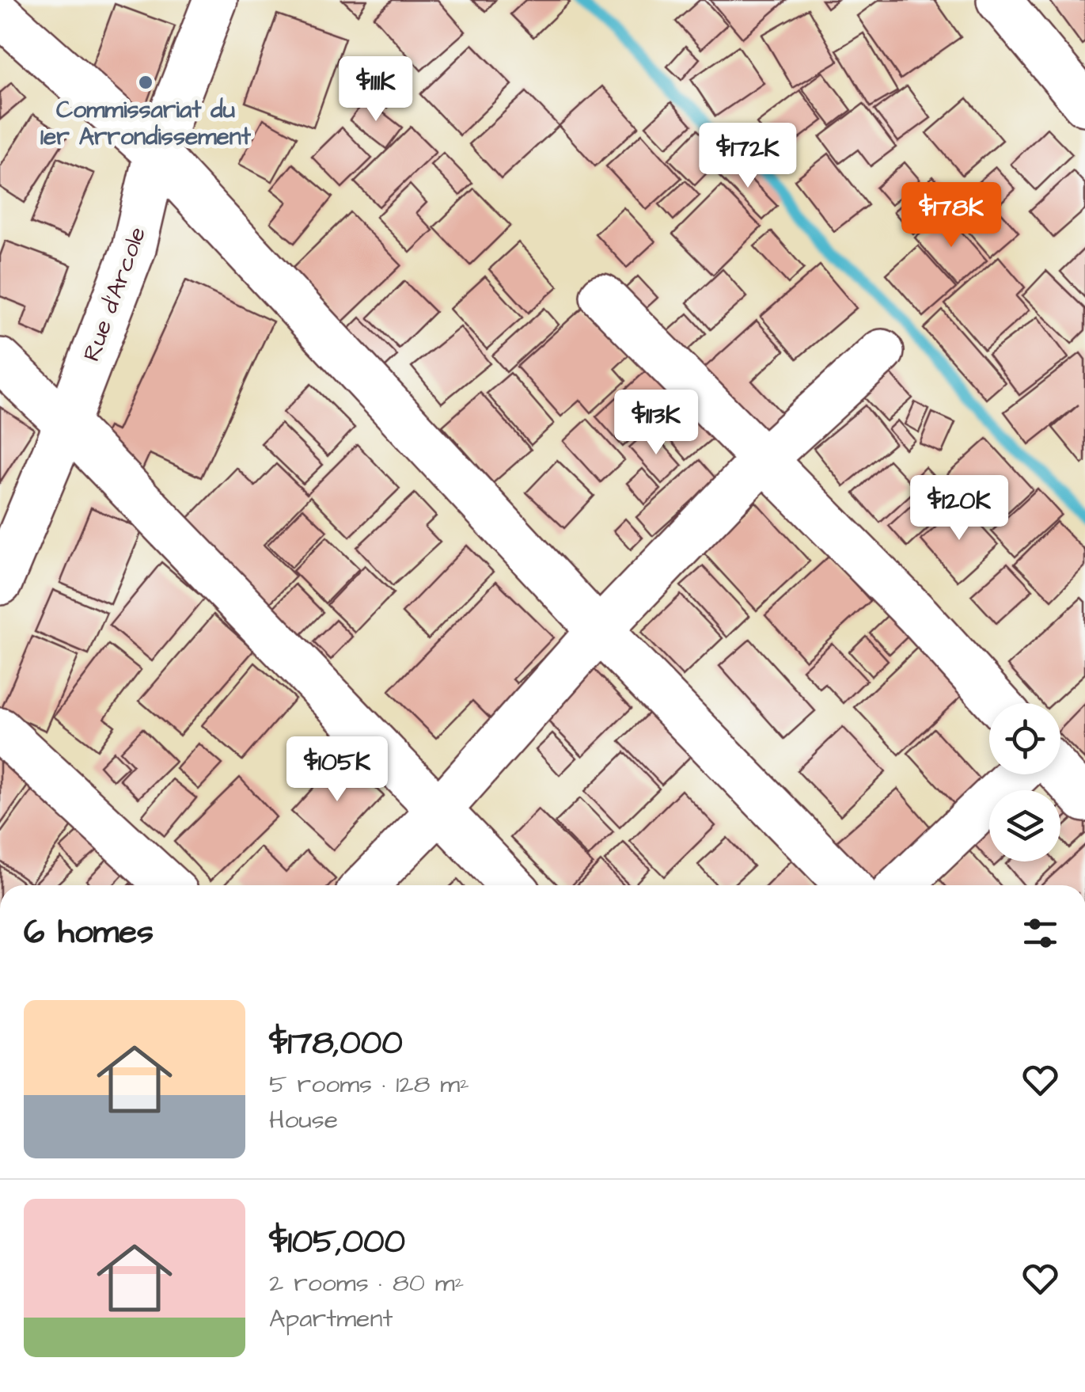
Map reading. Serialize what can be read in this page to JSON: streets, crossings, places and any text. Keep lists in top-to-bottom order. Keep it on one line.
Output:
{"streets":{"street":["Rue d'Arcole"]},"places":["Commissariat du 1er Arrondissement"],"page":{"price":["$111K","$172K","$178K","$113K","$120K","$105K"],"heading":"6 homes","list":[{"name":"$178,000","note":"5 rooms · 128 m² · House"},{"name":"$105,000","note":"2 rooms · 80 m² · Apartment"}]}}
